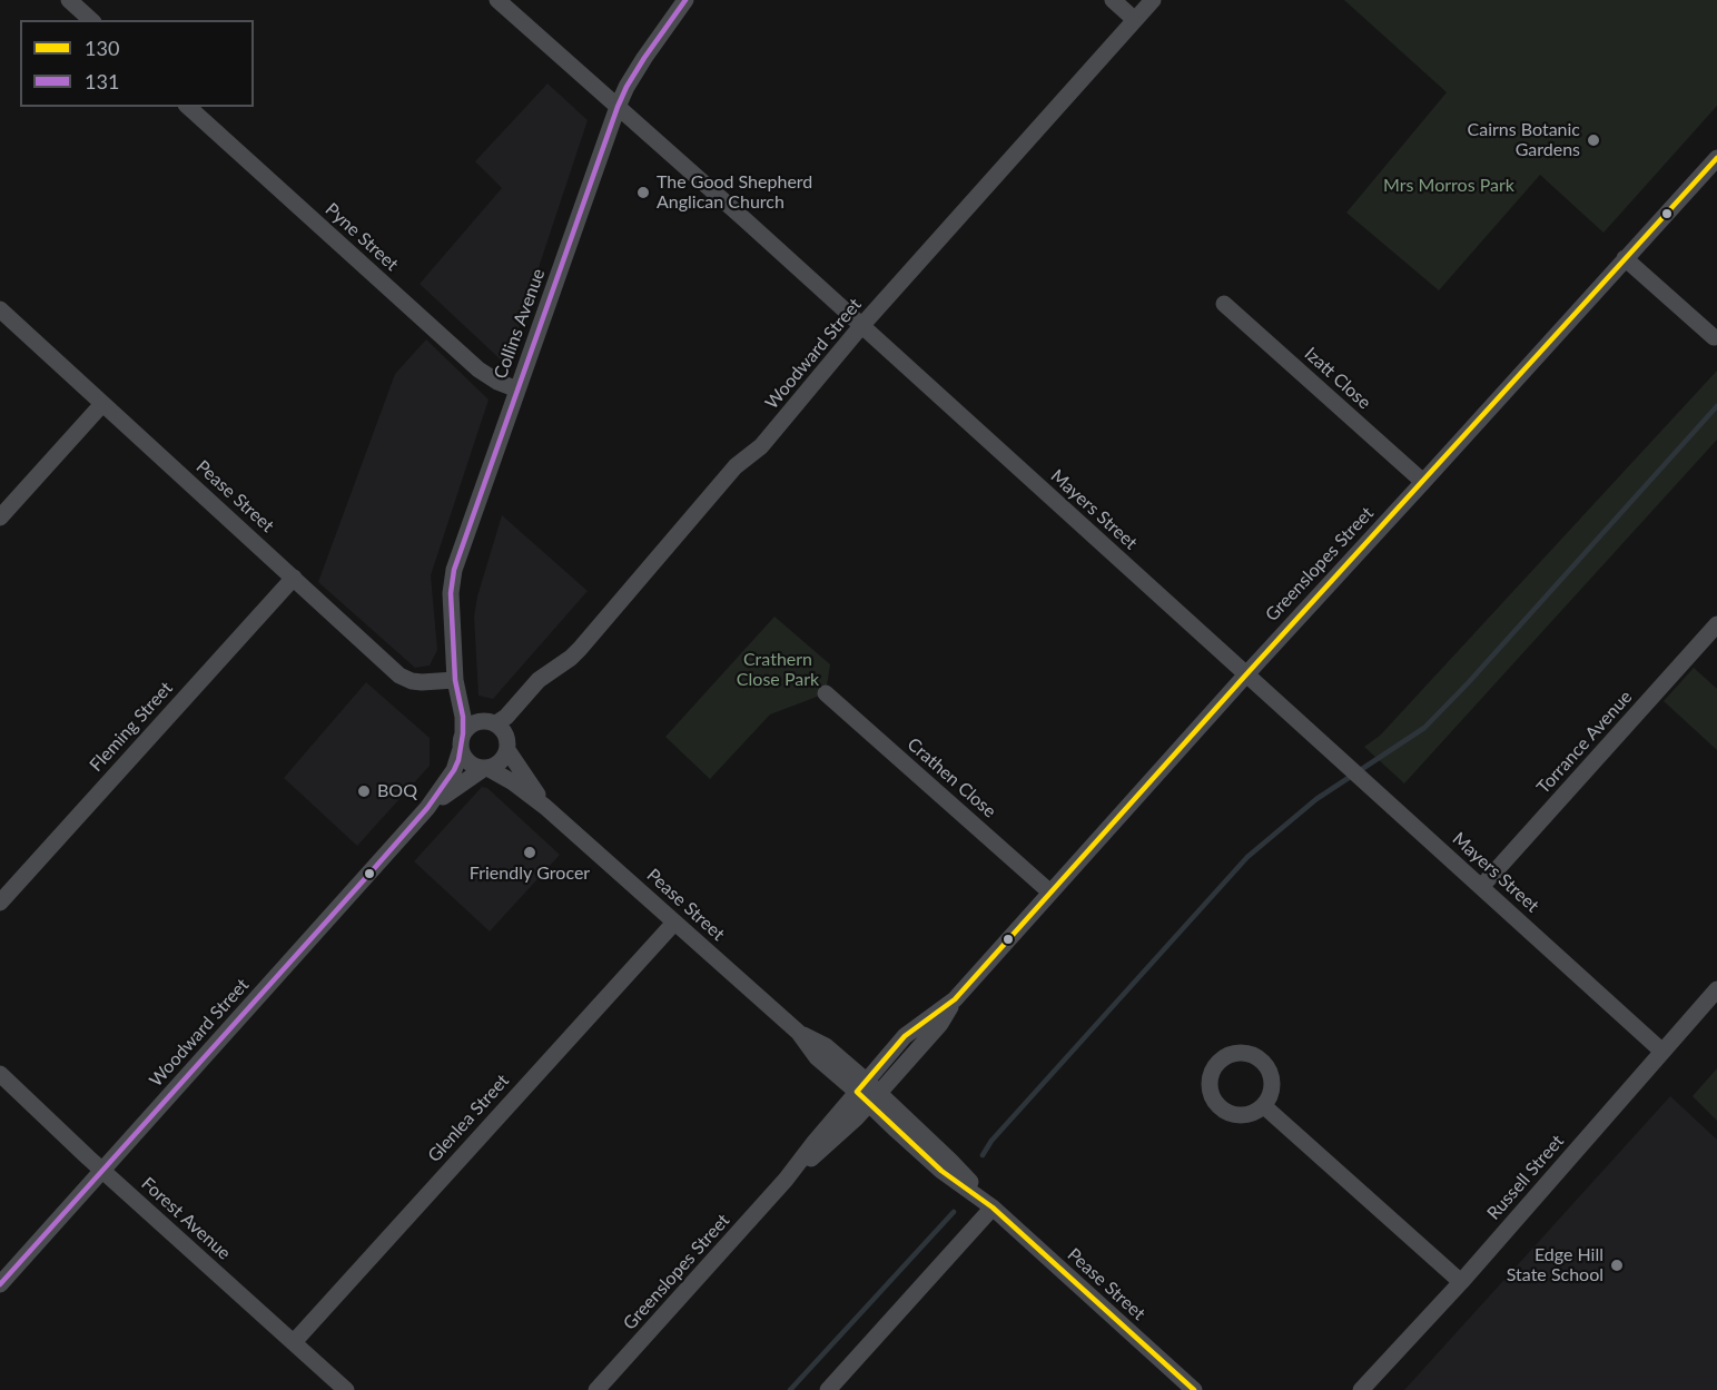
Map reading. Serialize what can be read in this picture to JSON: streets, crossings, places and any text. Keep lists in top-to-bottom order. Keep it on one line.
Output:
{"streets":{"street":["Pyne Street","Collins Avenue","Woodward Street","Izatt Close","Pease Street","Mayers Street","Greenslopes Street","Fleming Street","Torrance Avenue","Crathen Close","Glenlea Street","Russell Street","Forest Avenue"]},"crossings":[["Pyne Street","Collins Avenue"],["Collins Avenue","Woodward Street"],["Collins Avenue","Pease Street"],["Collins Avenue","Mayers Street"],["Woodward Street","Pease Street"],["Woodward Street","Mayers Street"],["Woodward Street","Forest Avenue"],["Izatt Close","Greenslopes Street"],["Pease Street","Greenslopes Street"],["Pease Street","Fleming Street"],["Pease Street","Glenlea Street"],["Mayers Street","Greenslopes Street"],["Mayers Street","Torrance Avenue"],["Mayers Street","Russell Street"],["Greenslopes Street","Crathen Close"],["Glenlea Street","Forest Avenue"]],"parks":["Mrs Morros Park","Crathern Close Park"],"places":["Cairns Botanic Gardens","The Good Shepherd Anglican Church","BOQ","Friendly Grocer","Edge Hill State School"],"lines":["transit line 131","transit line 130"],"legend":["130","131"]}
